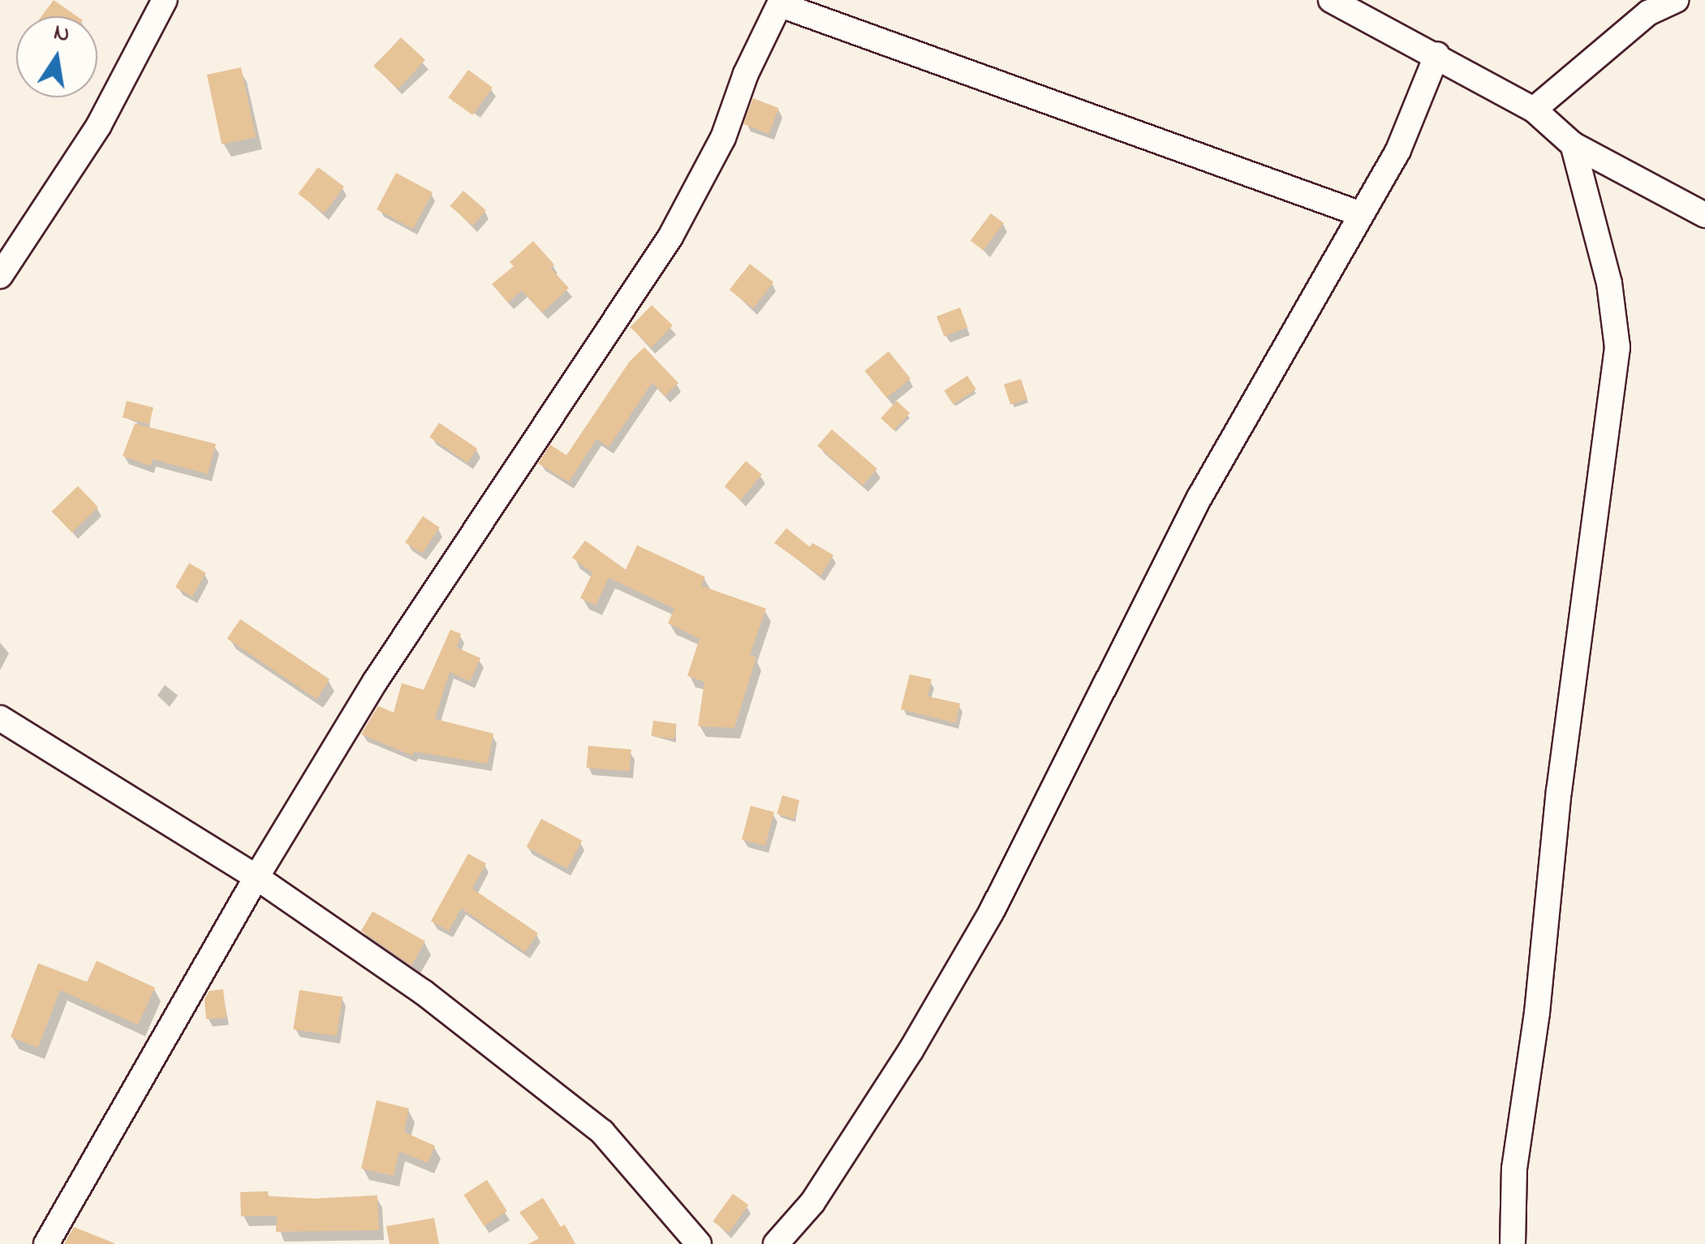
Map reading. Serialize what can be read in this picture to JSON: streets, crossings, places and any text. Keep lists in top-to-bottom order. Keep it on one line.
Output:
{"north":"top"}
